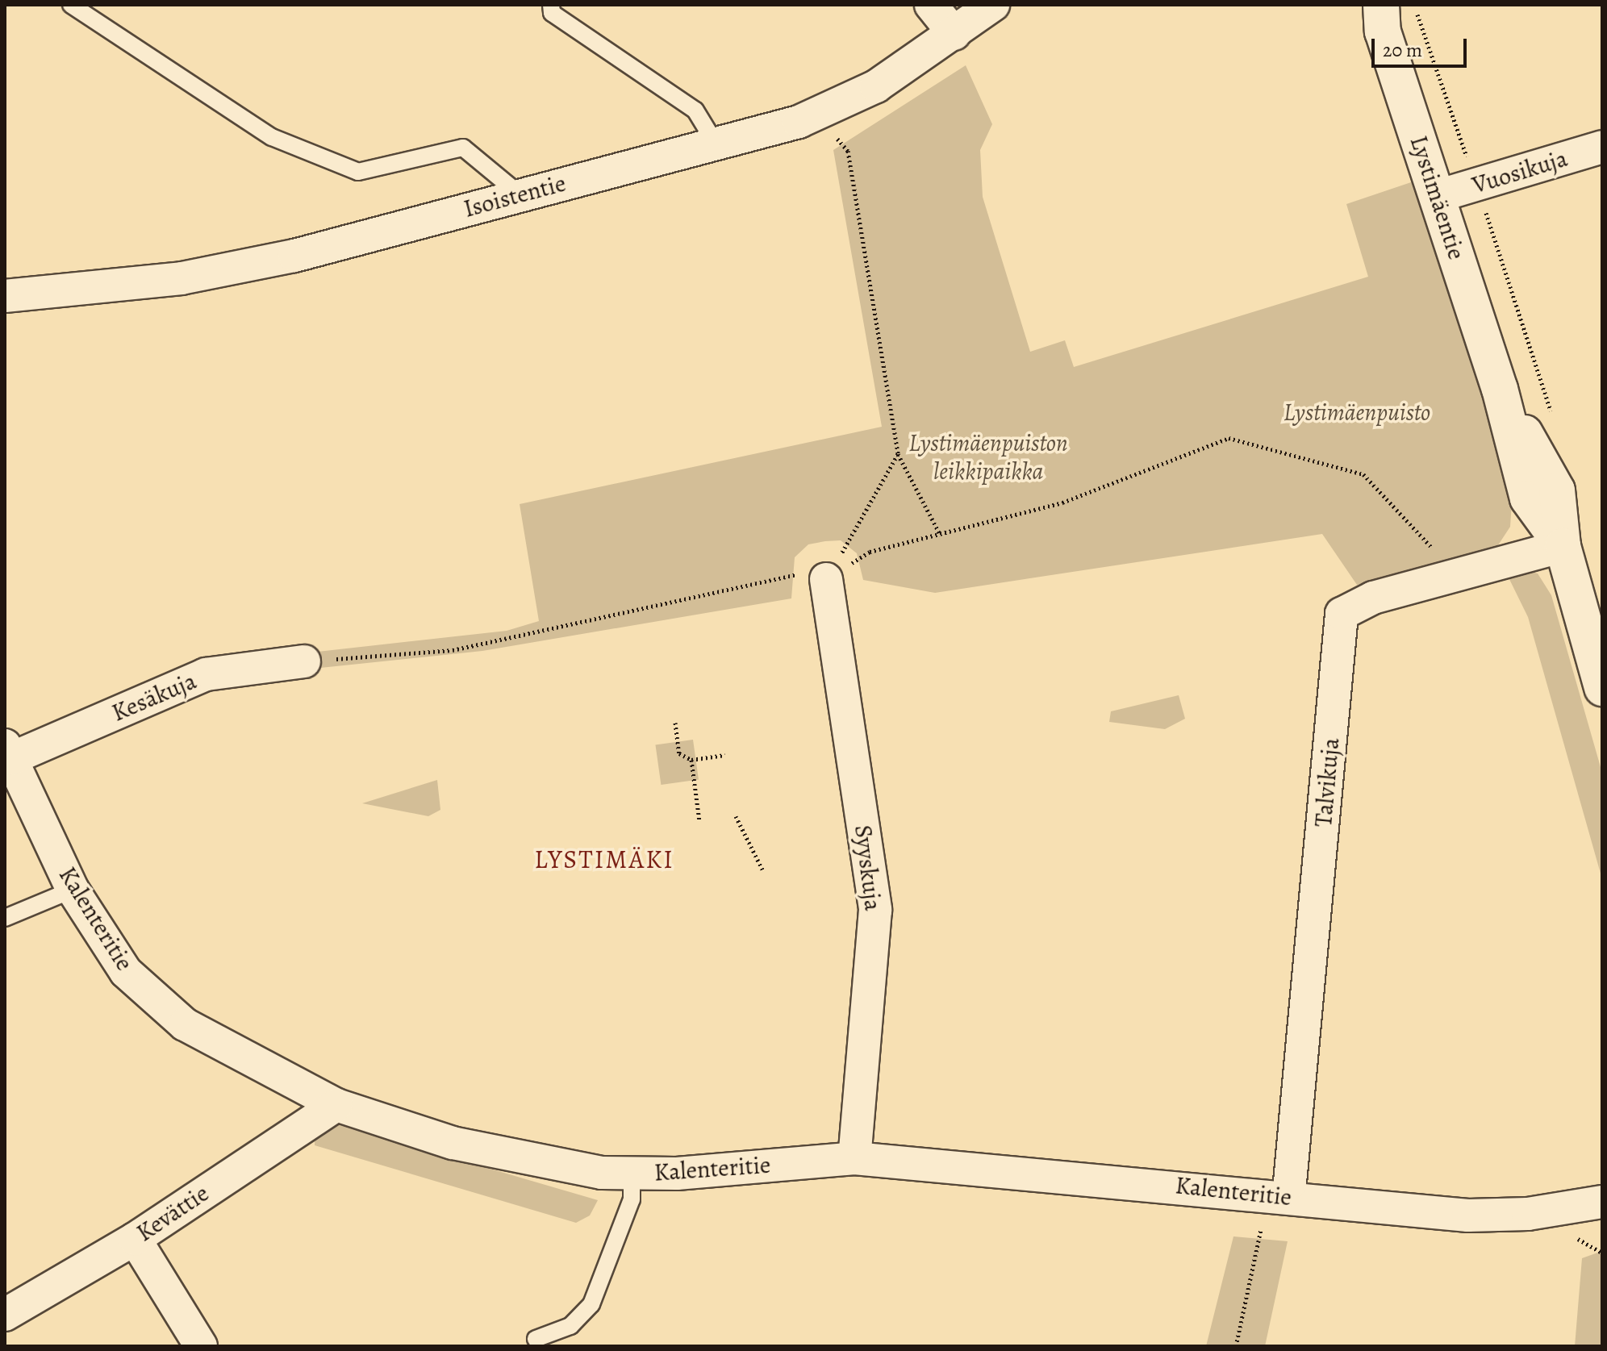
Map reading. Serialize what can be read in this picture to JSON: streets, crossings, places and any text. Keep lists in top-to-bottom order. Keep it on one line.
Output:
{"streets":{"street":["Vuosikuja","Isoistentie","Lystimäentie","Kesäkuja","Talvikuja","Syyskuja","Kalenteritie","Kevättie"]},"crossings":[["Vuosikuja","Lystimäentie"],["Lystimäentie","Talvikuja"],["Kesäkuja","Kalenteritie"],["Syyskuja","Kalenteritie"],["Kalenteritie","Kevättie"]],"districts":["LYSTIMÄKI"],"parks":["Lystimäenpuisto","Lystimäenpuiston leikkipaikka"],"scale_bar":"20 m"}
